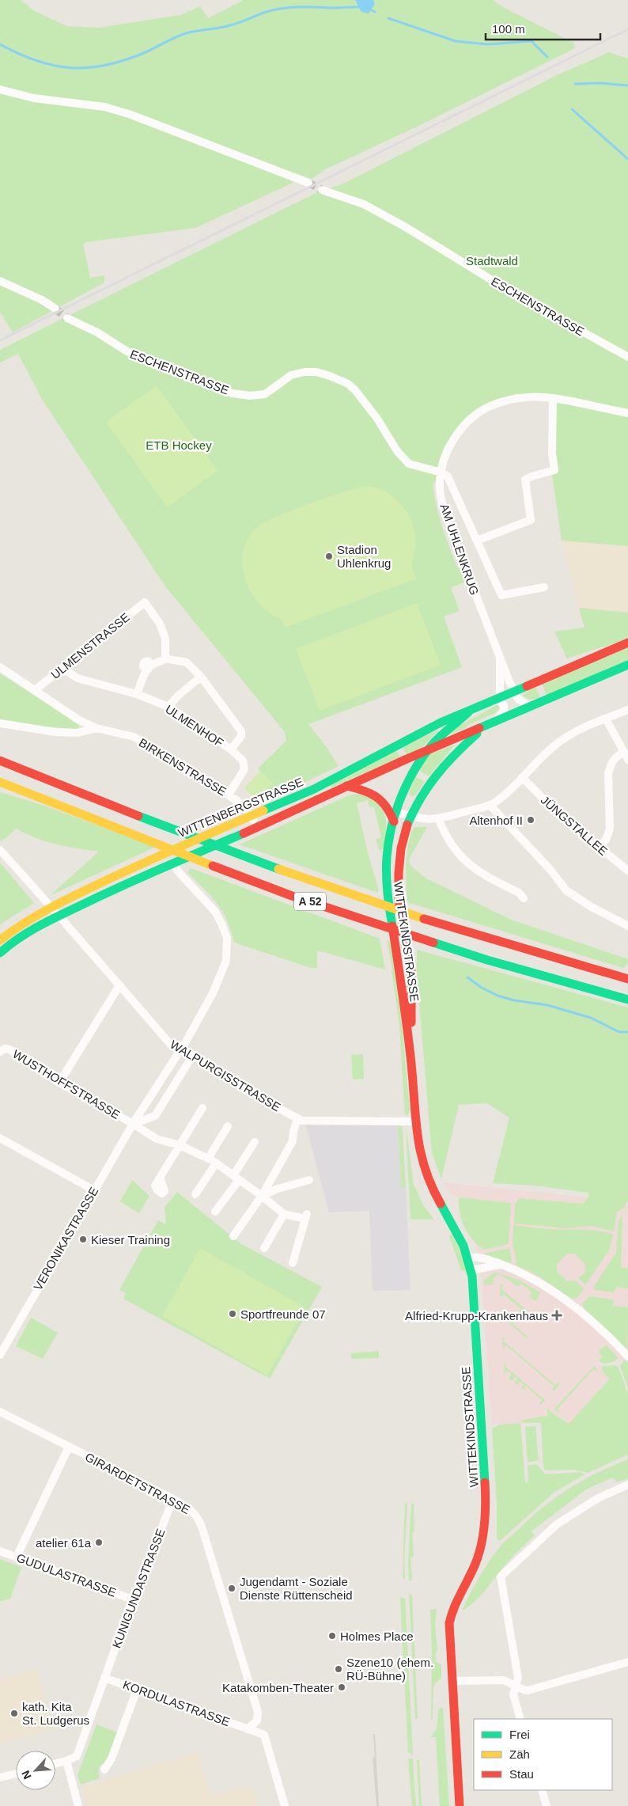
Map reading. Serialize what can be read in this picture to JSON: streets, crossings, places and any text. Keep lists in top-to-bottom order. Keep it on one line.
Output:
{"streets":{"main road":["WITTENBERGSTRASSE","A 52","WITTEKINDSTRASSE"],"street":["ESCHENSTRASSE","AM UHLENKRUG","ULMENSTRASSE","ULMENHOF","BIRKENSTRASSE","JÜNGSTALLEE","WALPURGISSTRASSE","WUSTHOFFSTRASSE","VERONIKASTRASSE","GIRARDETSTRASSE","GUDULASTRASSE","KUNIGUNDASTRASSE","KORDULASTRASSE"]},"crossings":[["ESCHENSTRASSE","AM UHLENKRUG"],["AM UHLENKRUG","WITTENBERGSTRASSE"],["ULMENSTRASSE","ULMENHOF"],["ULMENHOF","BIRKENSTRASSE"],["BIRKENSTRASSE","WITTENBERGSTRASSE"],["WITTENBERGSTRASSE","WITTEKINDSTRASSE"],["WITTENBERGSTRASSE","WALPURGISSTRASSE"],["WITTENBERGSTRASSE","VERONIKASTRASSE"],["WITTEKINDSTRASSE","WALPURGISSTRASSE"],["WALPURGISSTRASSE","VERONIKASTRASSE"],["WUSTHOFFSTRASSE","VERONIKASTRASSE"],["GIRARDETSTRASSE","KUNIGUNDASTRASSE"],["GIRARDETSTRASSE","KORDULASTRASSE"],["GUDULASTRASSE","KUNIGUNDASTRASSE"],["KUNIGUNDASTRASSE","KORDULASTRASSE"]],"parks":["Stadtwald","ETB Hockey"],"places":{"other":["Stadion Uhlenkrug","Altenhof II","Kieser Training","Sportfreunde 07","atelier 61a","Jugendamt - Soziale Dienste Rüttenscheid","Holmes Place","Szene10 (ehem. RÜ-Bühne)","Katakomben-Theater","kath. Kita St. Ludgerus"],"health":["Alfried-Krupp-Krankenhaus"]},"legend":["Frei","Zäh","Stau"],"scale_bar":"100 m","north":"bottom left"}
